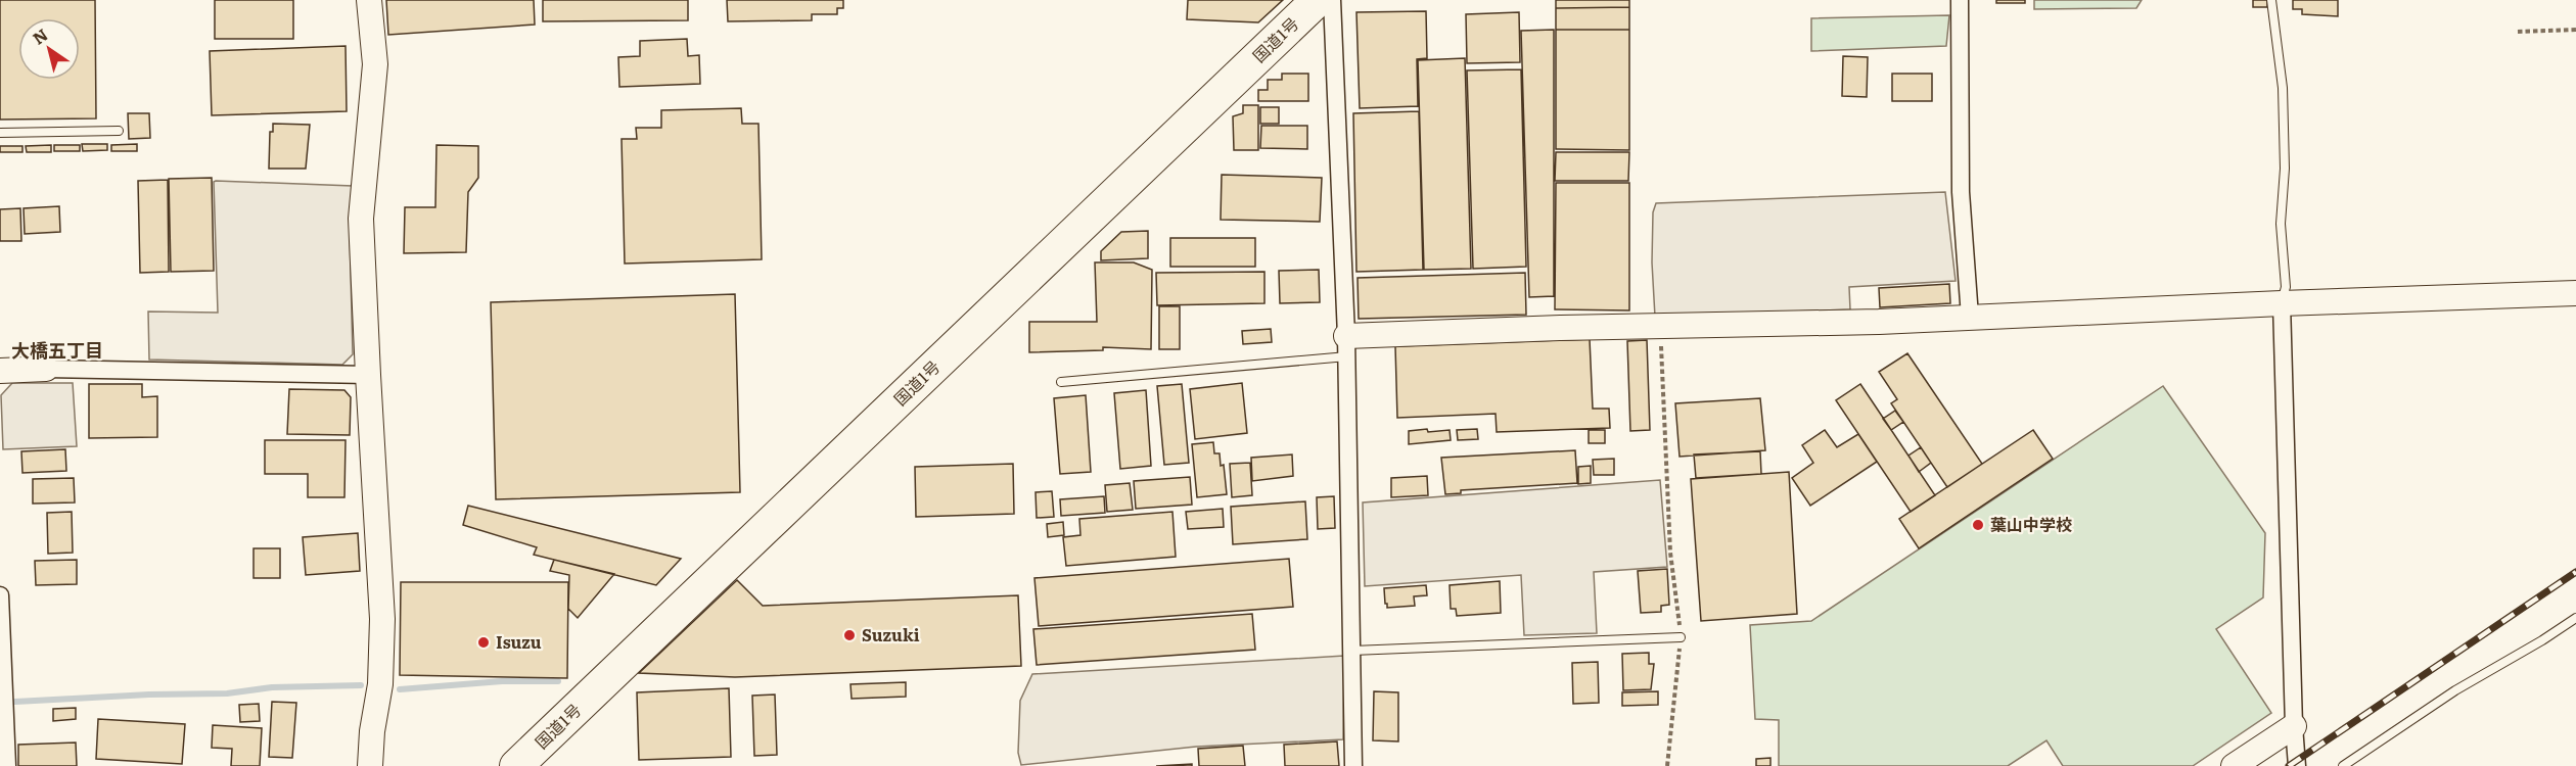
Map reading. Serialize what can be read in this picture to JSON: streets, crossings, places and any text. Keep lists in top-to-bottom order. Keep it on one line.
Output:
{"streets":{"highway":["国道1号"]},"districts":["大橋五丁目"],"places":["葉山中学校","Suzuki","Isuzu"],"north":"top left"}
